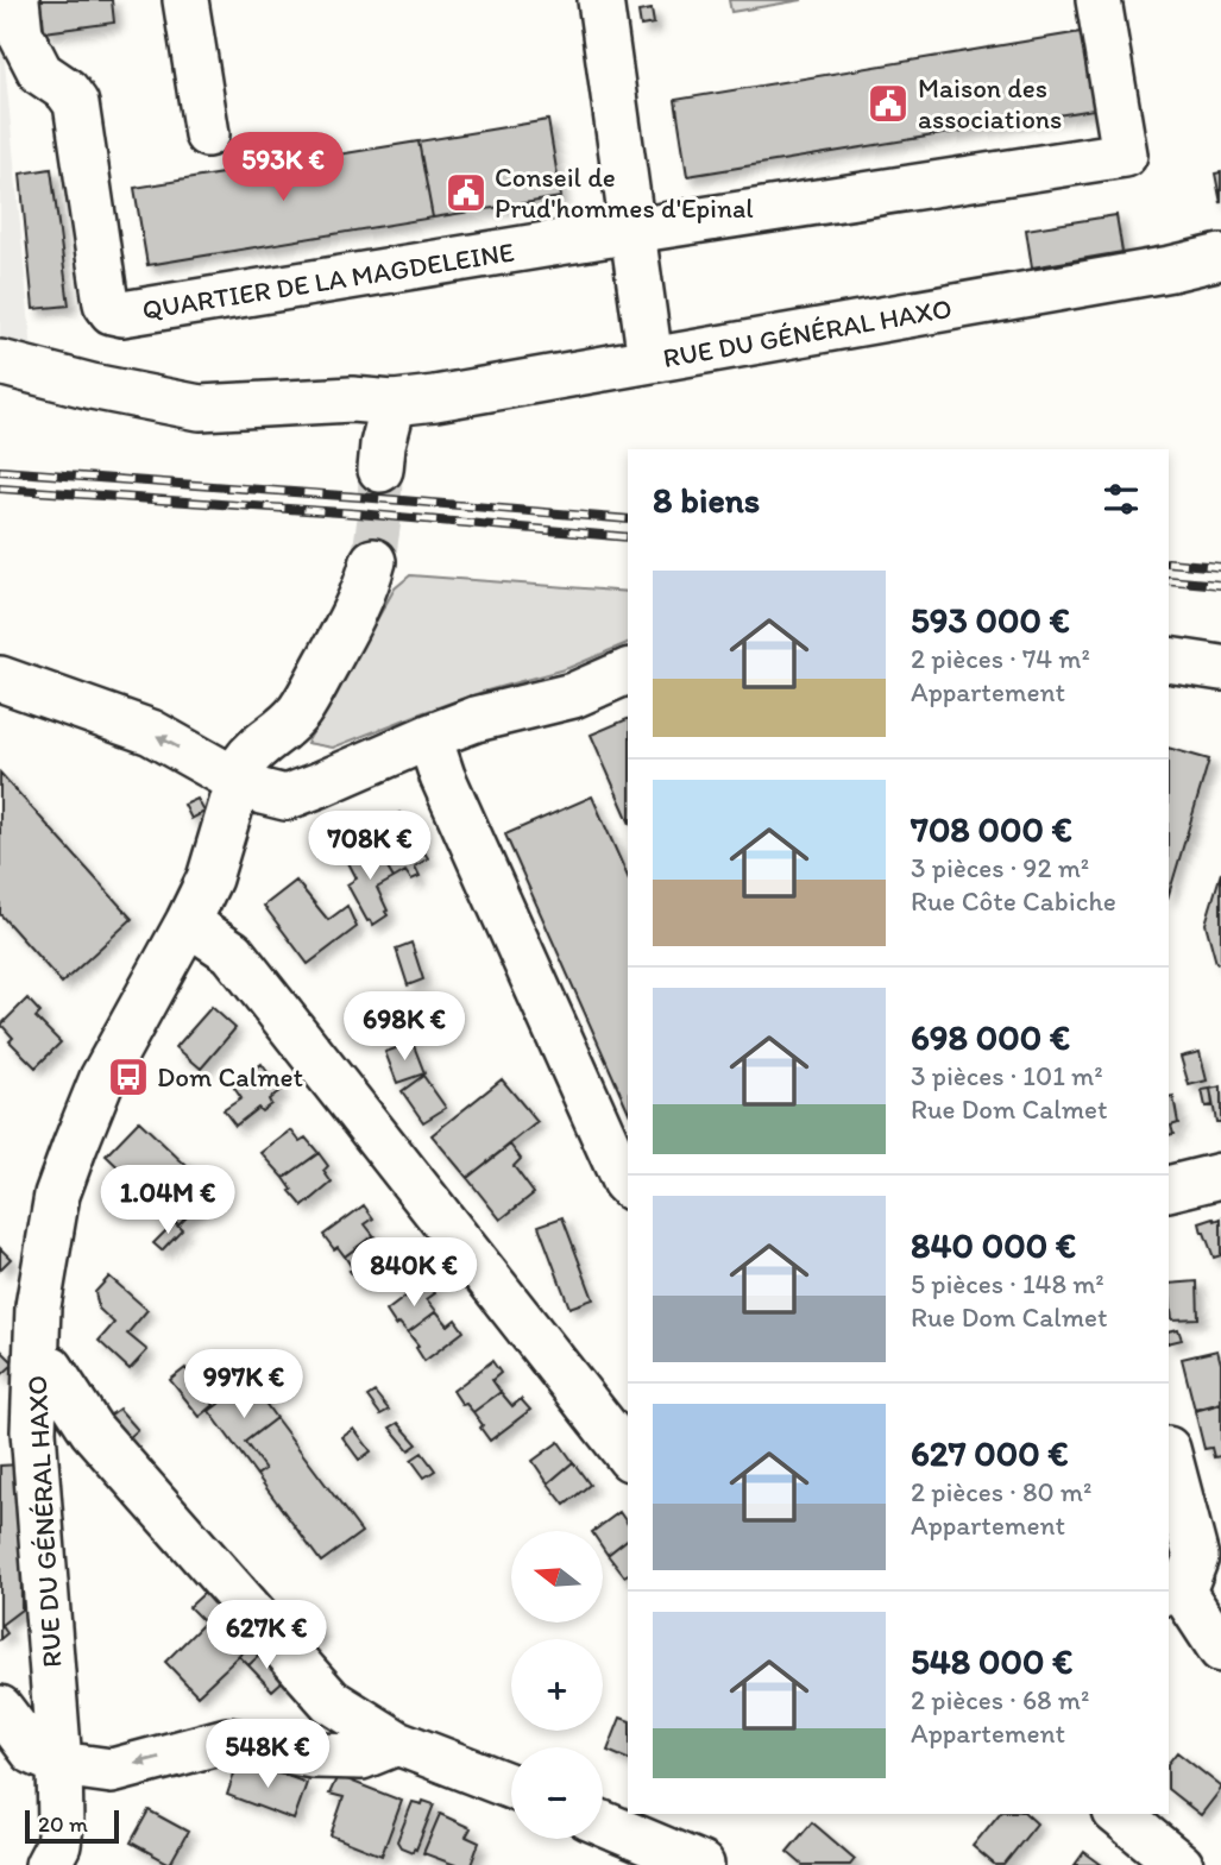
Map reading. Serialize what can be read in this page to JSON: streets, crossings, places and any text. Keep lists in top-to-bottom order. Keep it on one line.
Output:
{"streets":{"street":["QUARTIER DE LA MAGDELEINE","RUE DU GÉNÉRAL HAXO"]},"places":{"public building":["Maison des associations","Conseil de Prud'hommes d'Epinal"],"bus stop":["Dom Calmet"]},"scale_bar":"20 m","north":"left","page":{"price":["593K €","708K €","698K €","1.04M €","840K €","997K €","627K €","548K €"],"heading":"8 biens","list":[{"name":"593 000 €","note":"2 pièces · 74 m² · Appartement"},{"name":"708 000 €","note":"3 pièces · 92 m² · Rue Côte Cabiche"},{"name":"698 000 €","note":"3 pièces · 101 m² · Rue Dom Calmet"},{"name":"840 000 €","note":"5 pièces · 148 m² · Rue Dom Calmet"},{"name":"627 000 €","note":"2 pièces · 80 m² · Appartement"},{"name":"548 000 €","note":"2 pièces · 68 m² · Appartement"}],"map_buttons":["+","−"],"scale":"20 m"}}
